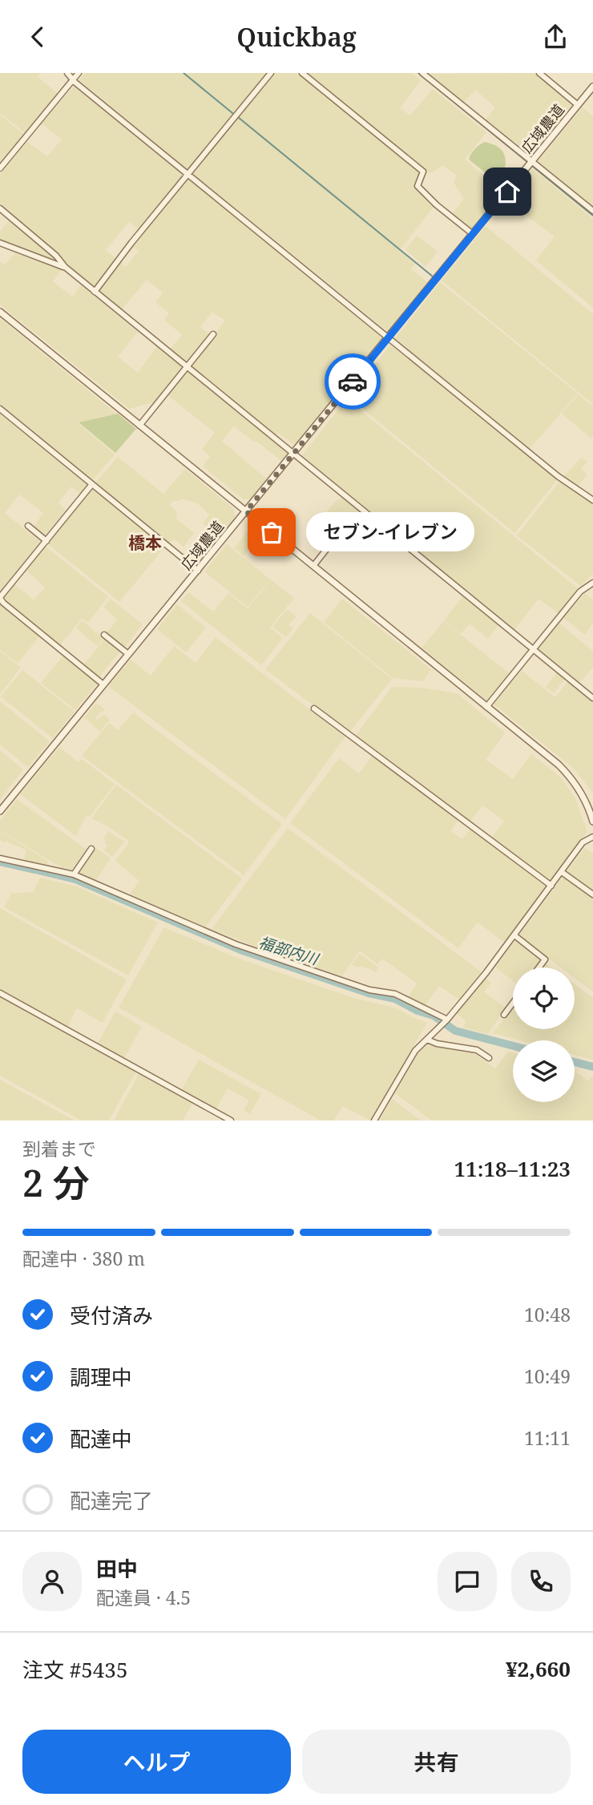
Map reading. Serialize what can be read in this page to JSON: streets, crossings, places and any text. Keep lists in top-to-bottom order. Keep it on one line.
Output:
{"streets":{"street":["広域農道"]},"districts":["橋本"],"water":["福部内川"],"places":["セブン-イレブン"],"page":{"header":"Quickbag","bubble":"セブン-イレブン","heading":["2 分","到着まで","11:18–11:23"],"panel":["田中","配達員 · 4.5","注文 #5435","¥2,660"],"bar":"配達中 · 380 m","list":[["受付済み","10:48"],["調理中","10:49"],["配達中","11:11"],"配達完了"],"buttons":["ヘルプ","共有"]}}
